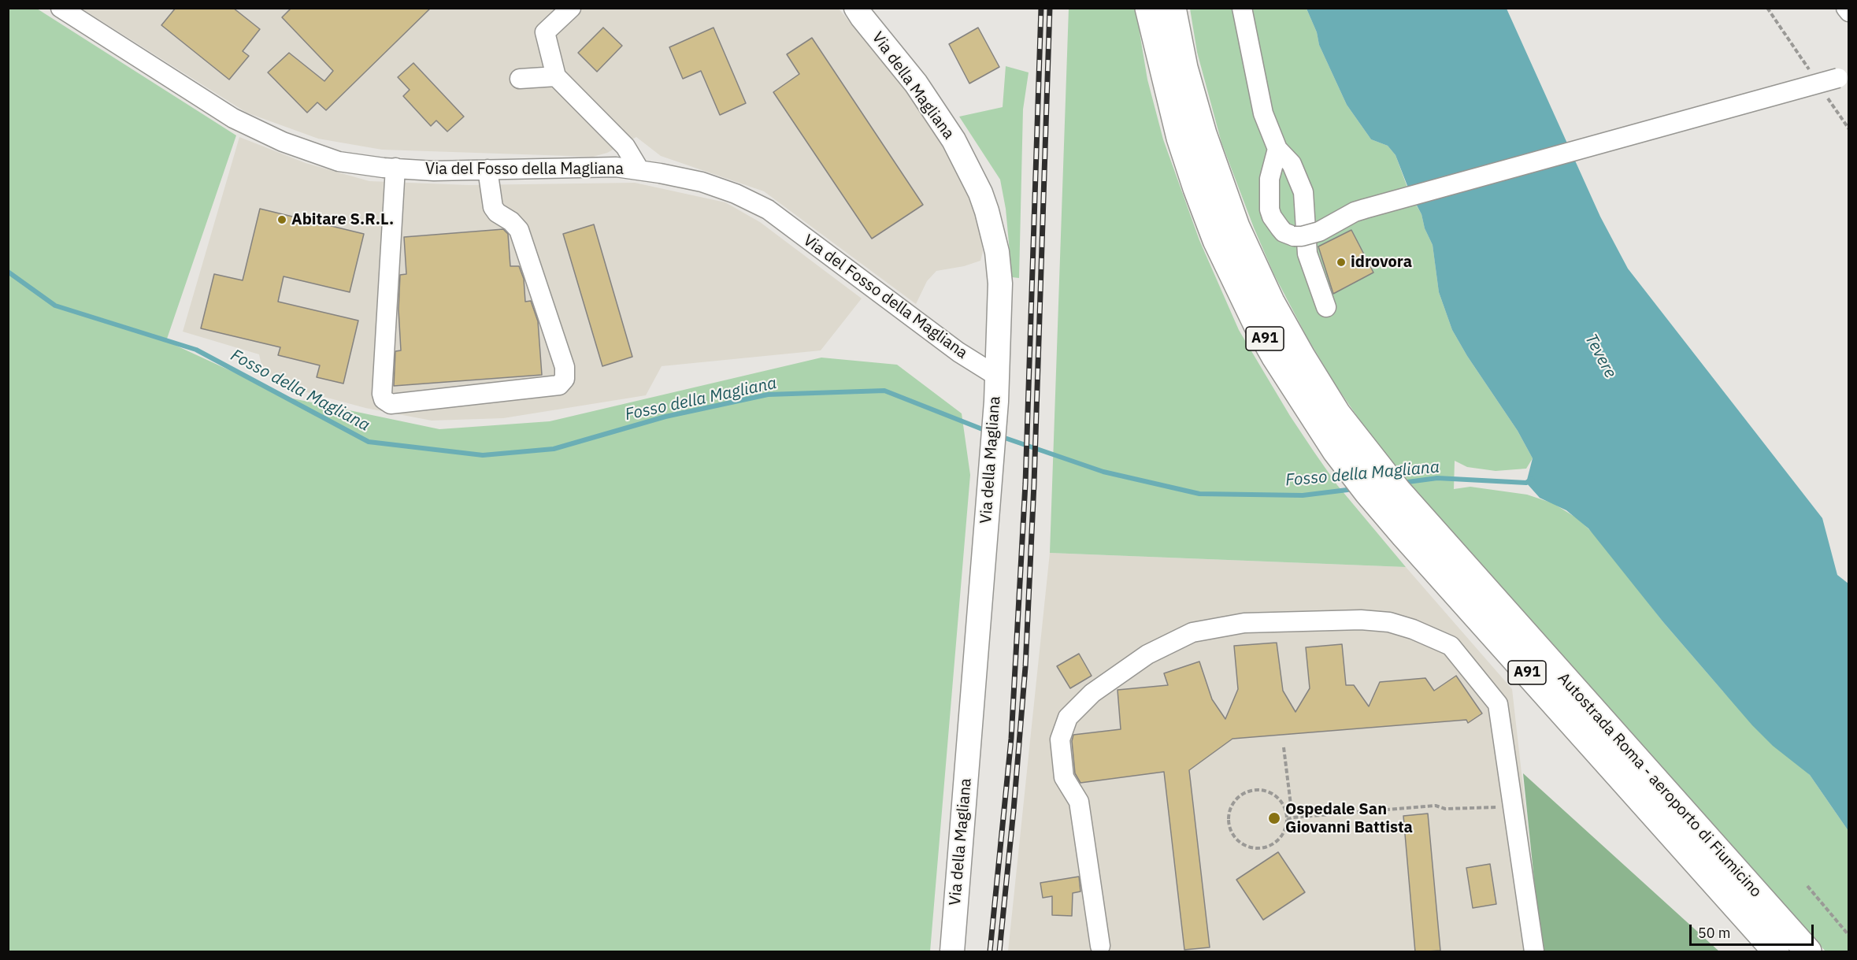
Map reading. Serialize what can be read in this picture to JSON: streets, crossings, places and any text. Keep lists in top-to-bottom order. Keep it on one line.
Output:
{"streets":{"highway":["A91","Autostrada Roma - aeroporto di Fiumicino"],"main road":["Via della Magliana"],"street":["Via del Fosso della Magliana"]},"crossings":[["Via della Magliana","Via del Fosso della Magliana"]],"water":["Tevere","Fosso della Magliana"],"places":["Abitare S.R.L.","idrovora","Ospedale San Giovanni Battista"],"scale_bar":"50 m"}
